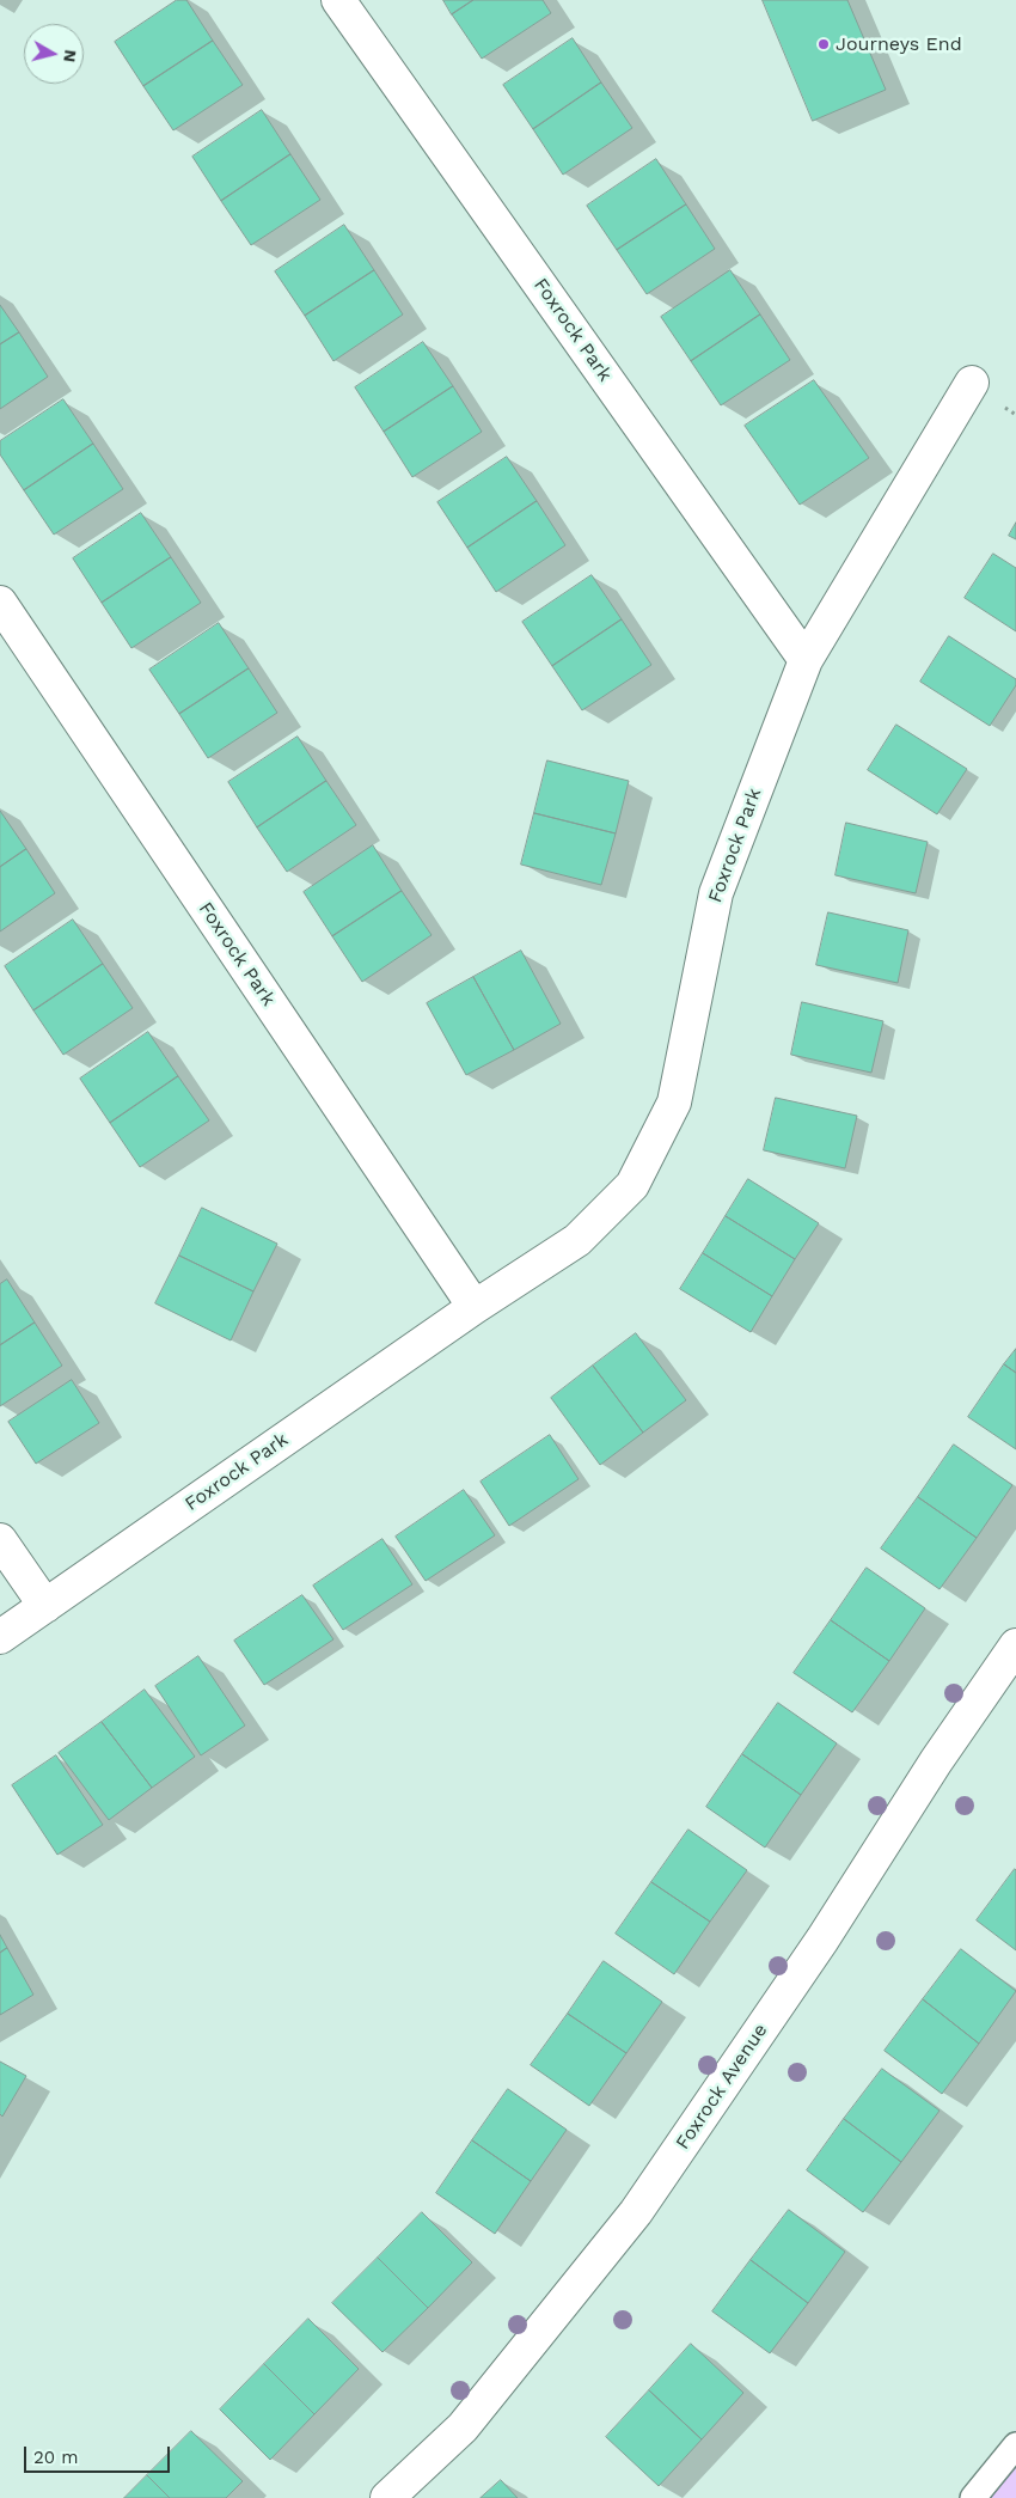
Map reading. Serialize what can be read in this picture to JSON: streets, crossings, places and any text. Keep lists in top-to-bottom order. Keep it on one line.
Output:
{"streets":{"street":["Foxrock Park","Foxrock Avenue"]},"places":["Journeys End"],"scale_bar":"20 m","north":"right"}
